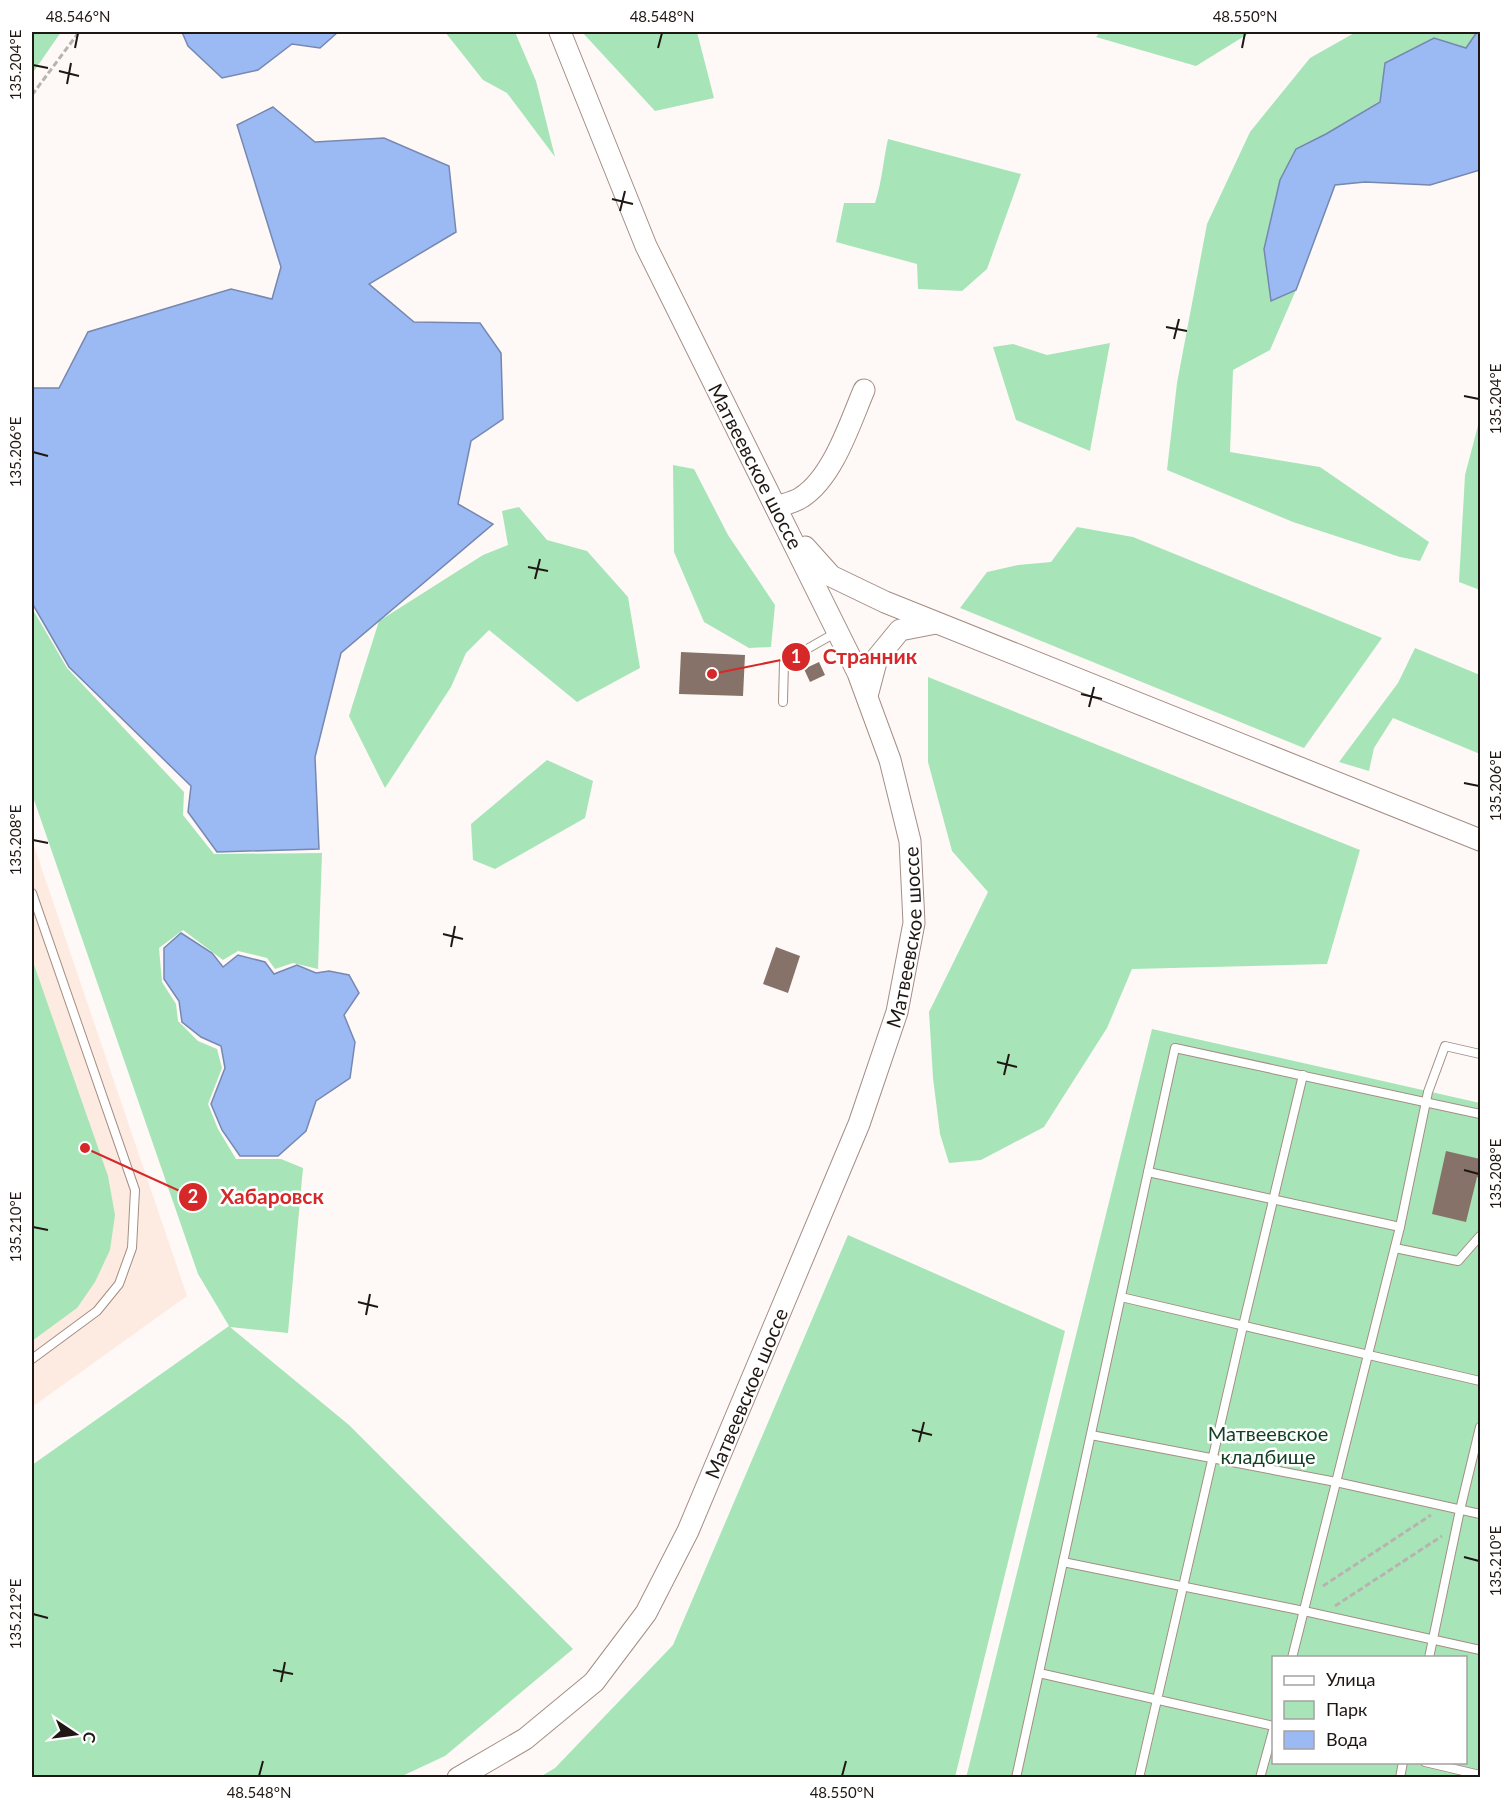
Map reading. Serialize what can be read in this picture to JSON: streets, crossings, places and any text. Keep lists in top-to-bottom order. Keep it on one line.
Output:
{"streets":{"main road":["Матвеевское шоссе"]},"parks":["Матвеевское кладбище"],"places":["Странник","Хабаровск"],"legend":["Улица","Парк","Вода"],"north":"right","coordinates":["48.546°N","48.548°N","48.550°N","135.204°E","135.206°E","135.208°E","135.210°E","135.212°E"]}
